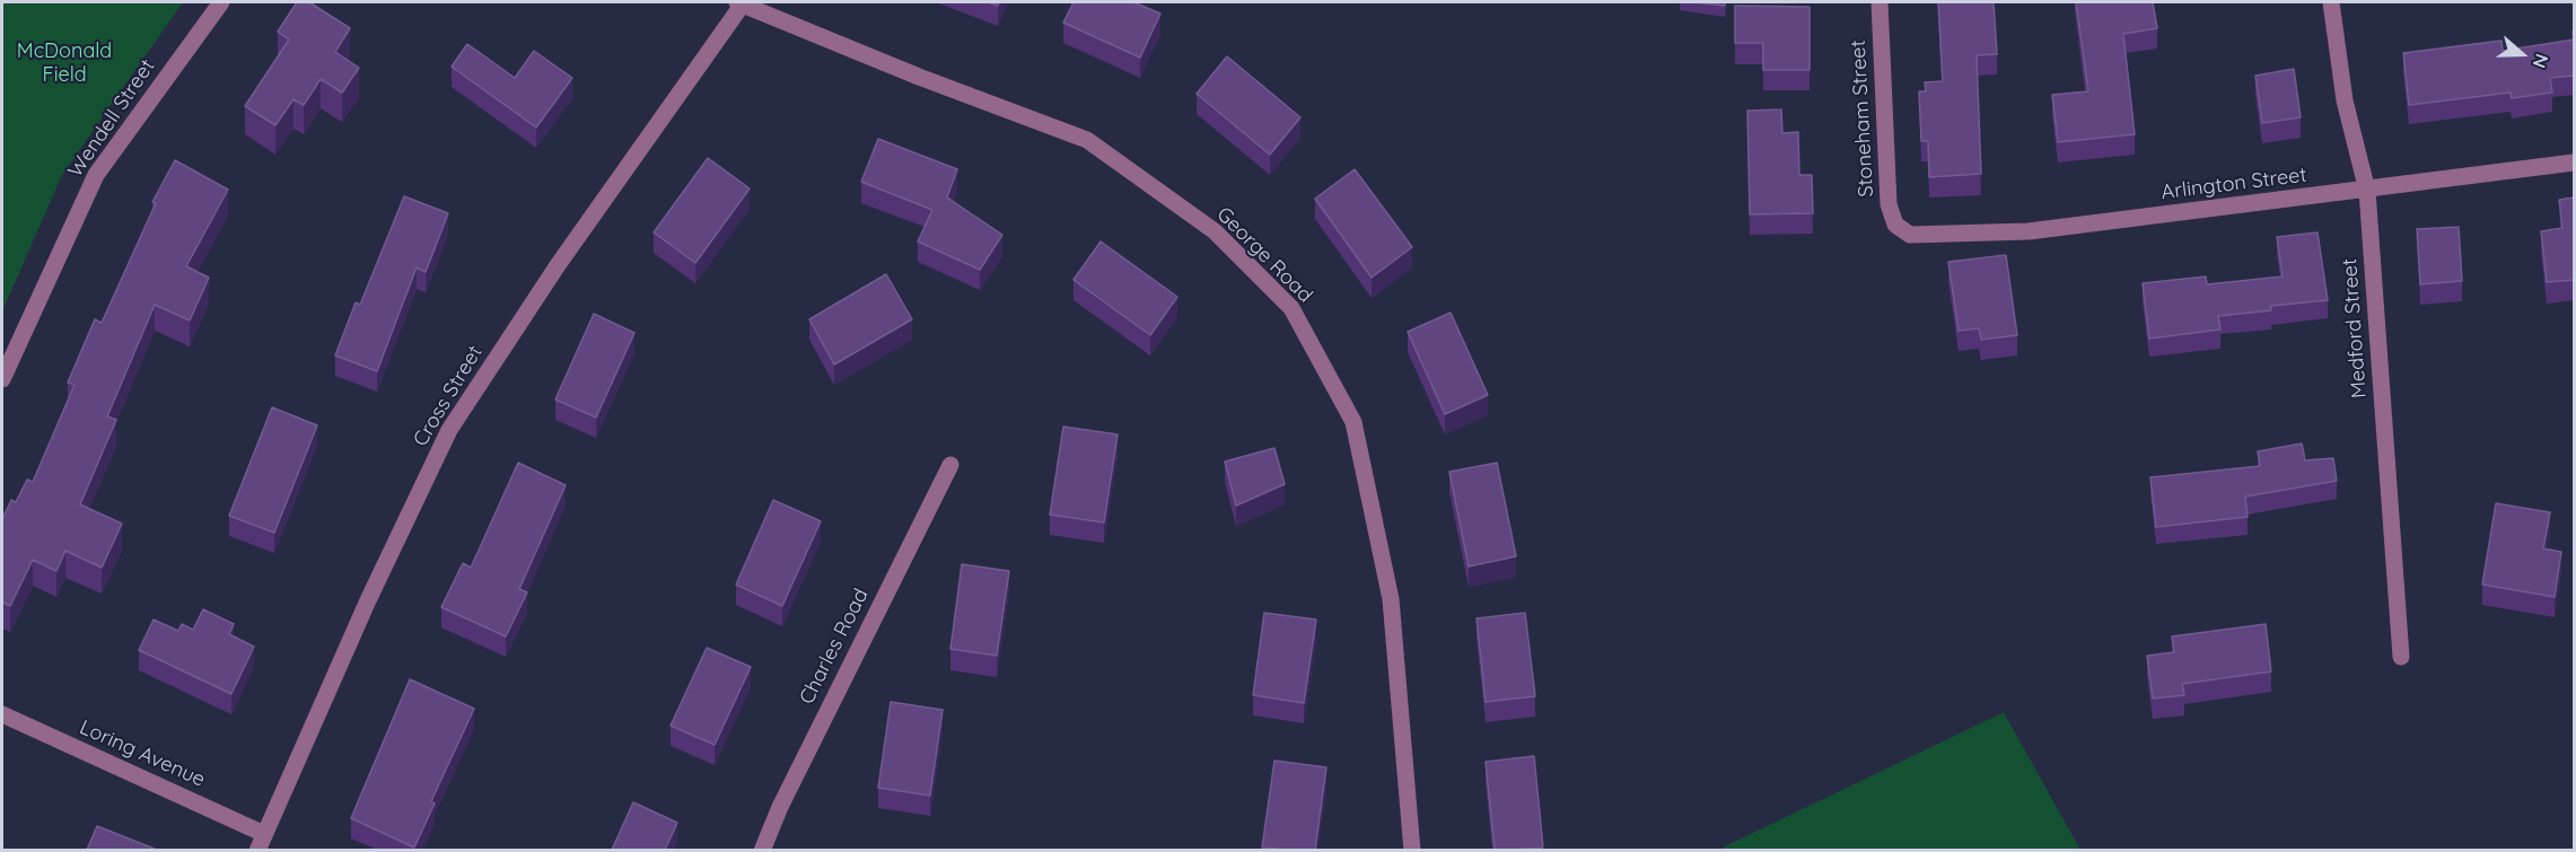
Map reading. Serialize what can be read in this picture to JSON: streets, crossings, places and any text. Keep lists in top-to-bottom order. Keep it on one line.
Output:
{"streets":{"street":["Wendell Street","Stoneham Street","Arlington Street","George Road","Medford Street","Cross Street","Charles Road","Loring Avenue"]},"crossings":[["Stoneham Street","Arlington Street"],["Arlington Street","Medford Street"],["George Road","Cross Street"],["Cross Street","Loring Avenue"]],"parks":["McDonald Field"],"north":"right"}
